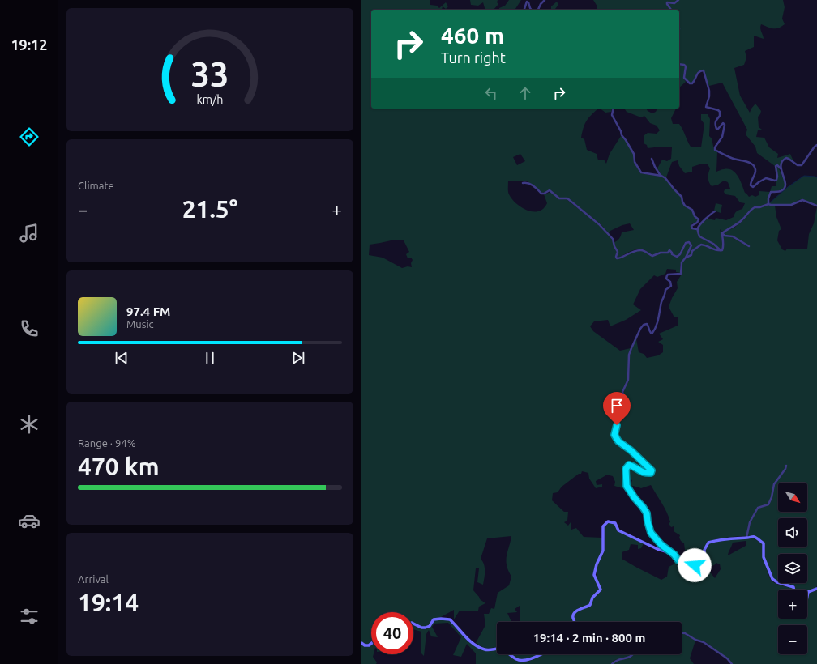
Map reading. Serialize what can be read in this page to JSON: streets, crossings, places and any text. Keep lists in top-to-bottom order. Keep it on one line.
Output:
{"north":"bottom right","page":{"tabs":"19:12","turn":["460 m","Turn right"],"tile":["Climate",["Range · 94%","470 km"],["Arrival","19:14"]],"heat":["−","21.5°","+"],"song":["97.4 FM","Music"],"map_buttons":["+","−"],"limit":"40","trip":"19:14 · 2 min · 800 m","gauge":["33","km/h"]}}
